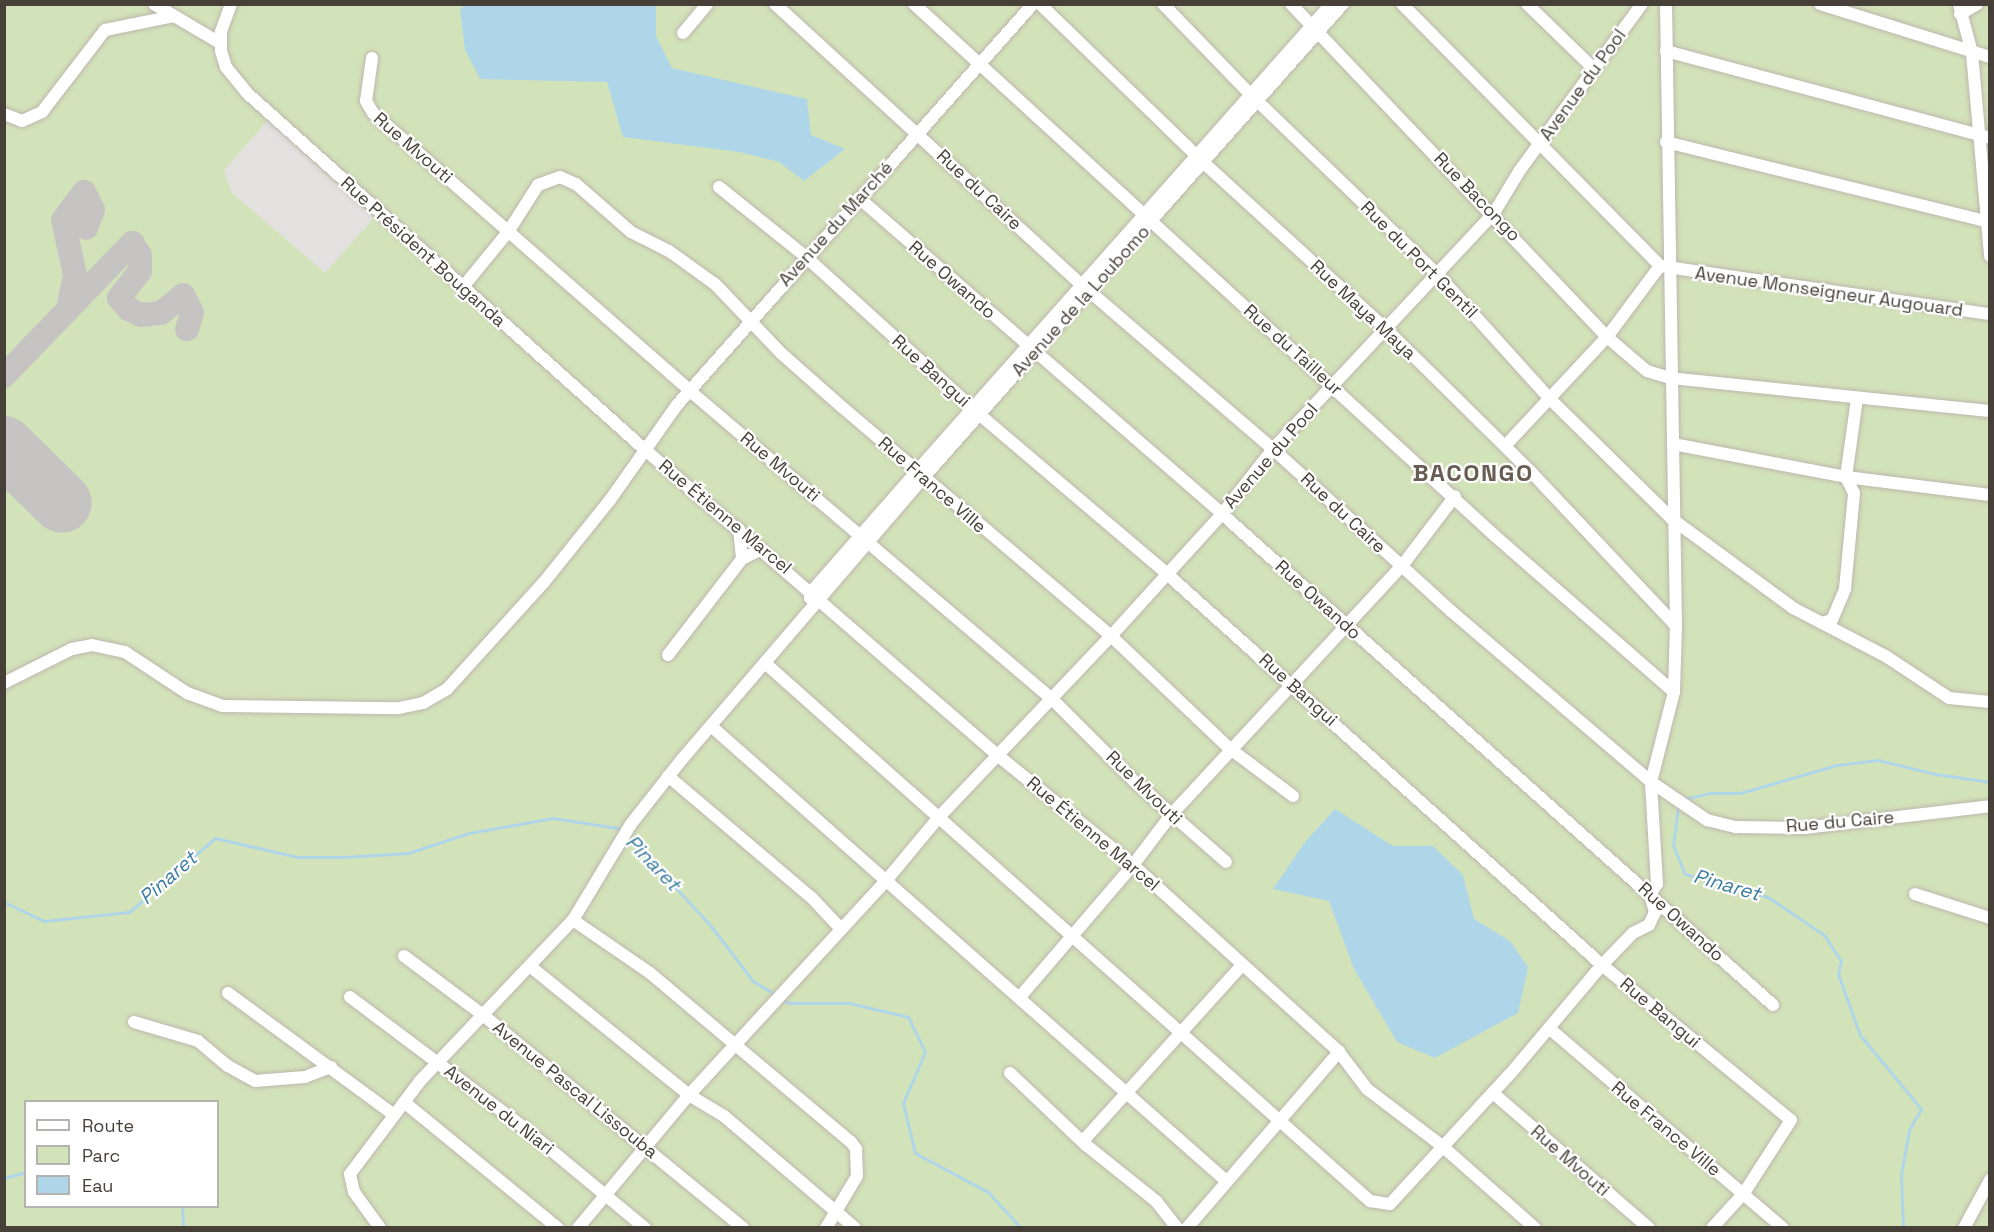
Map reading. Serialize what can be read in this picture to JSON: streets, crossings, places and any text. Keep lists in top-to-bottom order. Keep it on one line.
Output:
{"streets":{"street":["Avenue du Pool","Rue Mvouti","Rue du Caire","Rue Bacongo","Avenue du Marché","Rue Président Bouganda","Rue du Port Gentil","Rue Owando","Avenue Monseigneur Augouard","Avenue de la Loubomo","Rue Maya Maya","Rue du Tailleur","Rue Bangui","Rue France Ville","Rue Étienne Marcel","Avenue Pascal Lissouba","Avenue du Niari"]},"crossings":[["Avenue du Pool","Rue Mvouti"],["Avenue du Pool","Rue du Caire"],["Avenue du Pool","Rue Bacongo"],["Avenue du Pool","Rue du Port Gentil"],["Avenue du Pool","Rue Owando"],["Avenue du Pool","Rue Maya Maya"],["Avenue du Pool","Rue du Tailleur"],["Avenue du Pool","Rue Bangui"],["Avenue du Pool","Rue France Ville"],["Avenue du Pool","Rue Étienne Marcel"],["Avenue du Pool","Avenue Pascal Lissouba"],["Avenue du Pool","Avenue du Niari"],["Rue Mvouti","Avenue du Marché"],["Rue Mvouti","Avenue de la Loubomo"],["Rue Mvouti","Rue France Ville"],["Rue du Caire","Avenue du Marché"],["Rue du Caire","Avenue de la Loubomo"],["Rue Bacongo","Avenue de la Loubomo"],["Avenue du Marché","Rue Président Bouganda"],["Avenue du Marché","Rue Owando"],["Avenue du Marché","Rue du Tailleur"],["Avenue du Marché","Rue Bangui"],["Avenue du Marché","Rue France Ville"],["Avenue du Marché","Rue Étienne Marcel"],["Rue Président Bouganda","Rue Étienne Marcel"],["Rue du Port Gentil","Avenue de la Loubomo"],["Rue Owando","Avenue de la Loubomo"],["Avenue de la Loubomo","Rue Maya Maya"],["Avenue de la Loubomo","Rue du Tailleur"],["Avenue de la Loubomo","Rue Bangui"],["Avenue de la Loubomo","Rue France Ville"],["Avenue de la Loubomo","Rue Étienne Marcel"],["Rue Bangui","Rue France Ville"]],"districts":["BACONGO"],"water":["Pinaret"],"legend":["Route","Parc","Eau"]}
